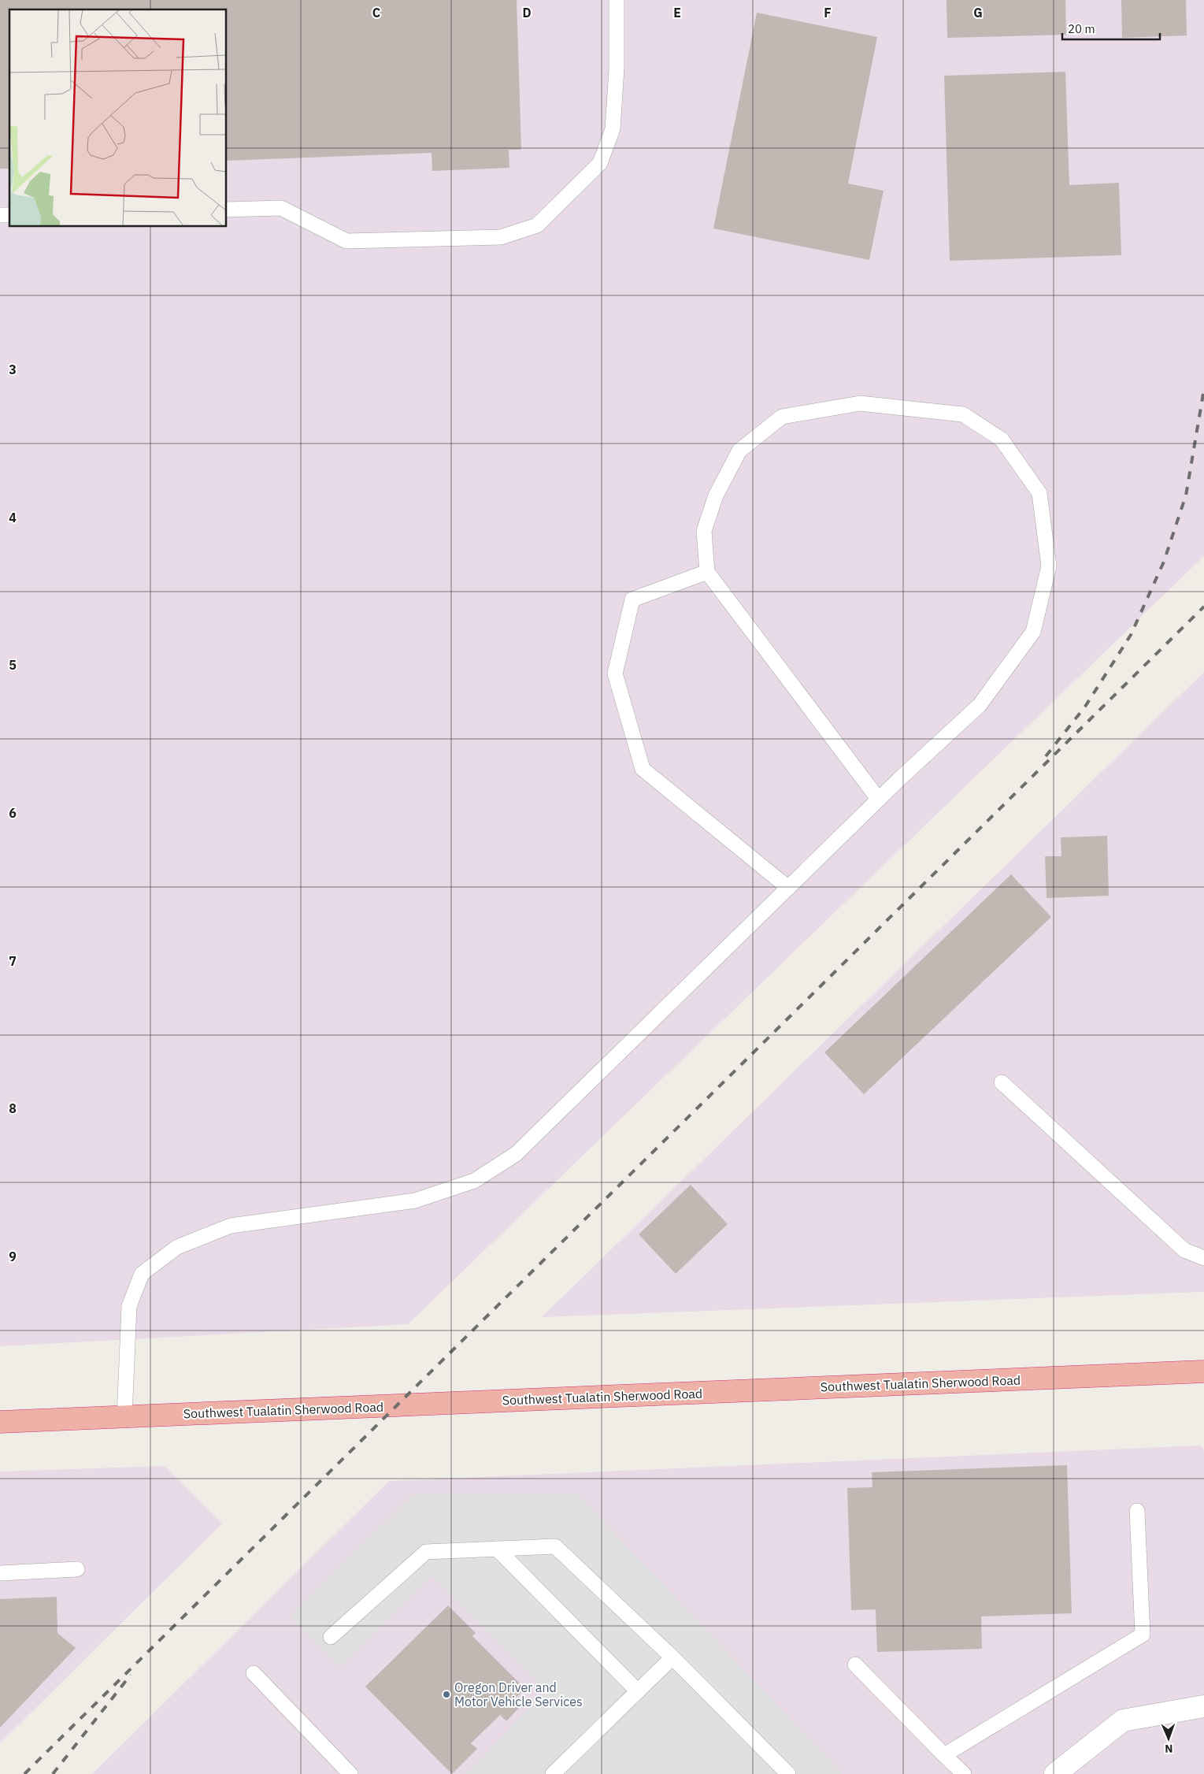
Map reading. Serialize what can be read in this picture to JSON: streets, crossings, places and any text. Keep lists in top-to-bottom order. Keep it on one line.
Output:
{"streets":{"highway":["Southwest Tualatin Sherwood Road"]},"places":["Oregon Driver and Motor Vehicle Services"],"scale_bar":"20 m","north":"bottom","grid":{"columns":["C","D","E","F","G"],"rows":["3","4","5","6","7","8","9"]}}
